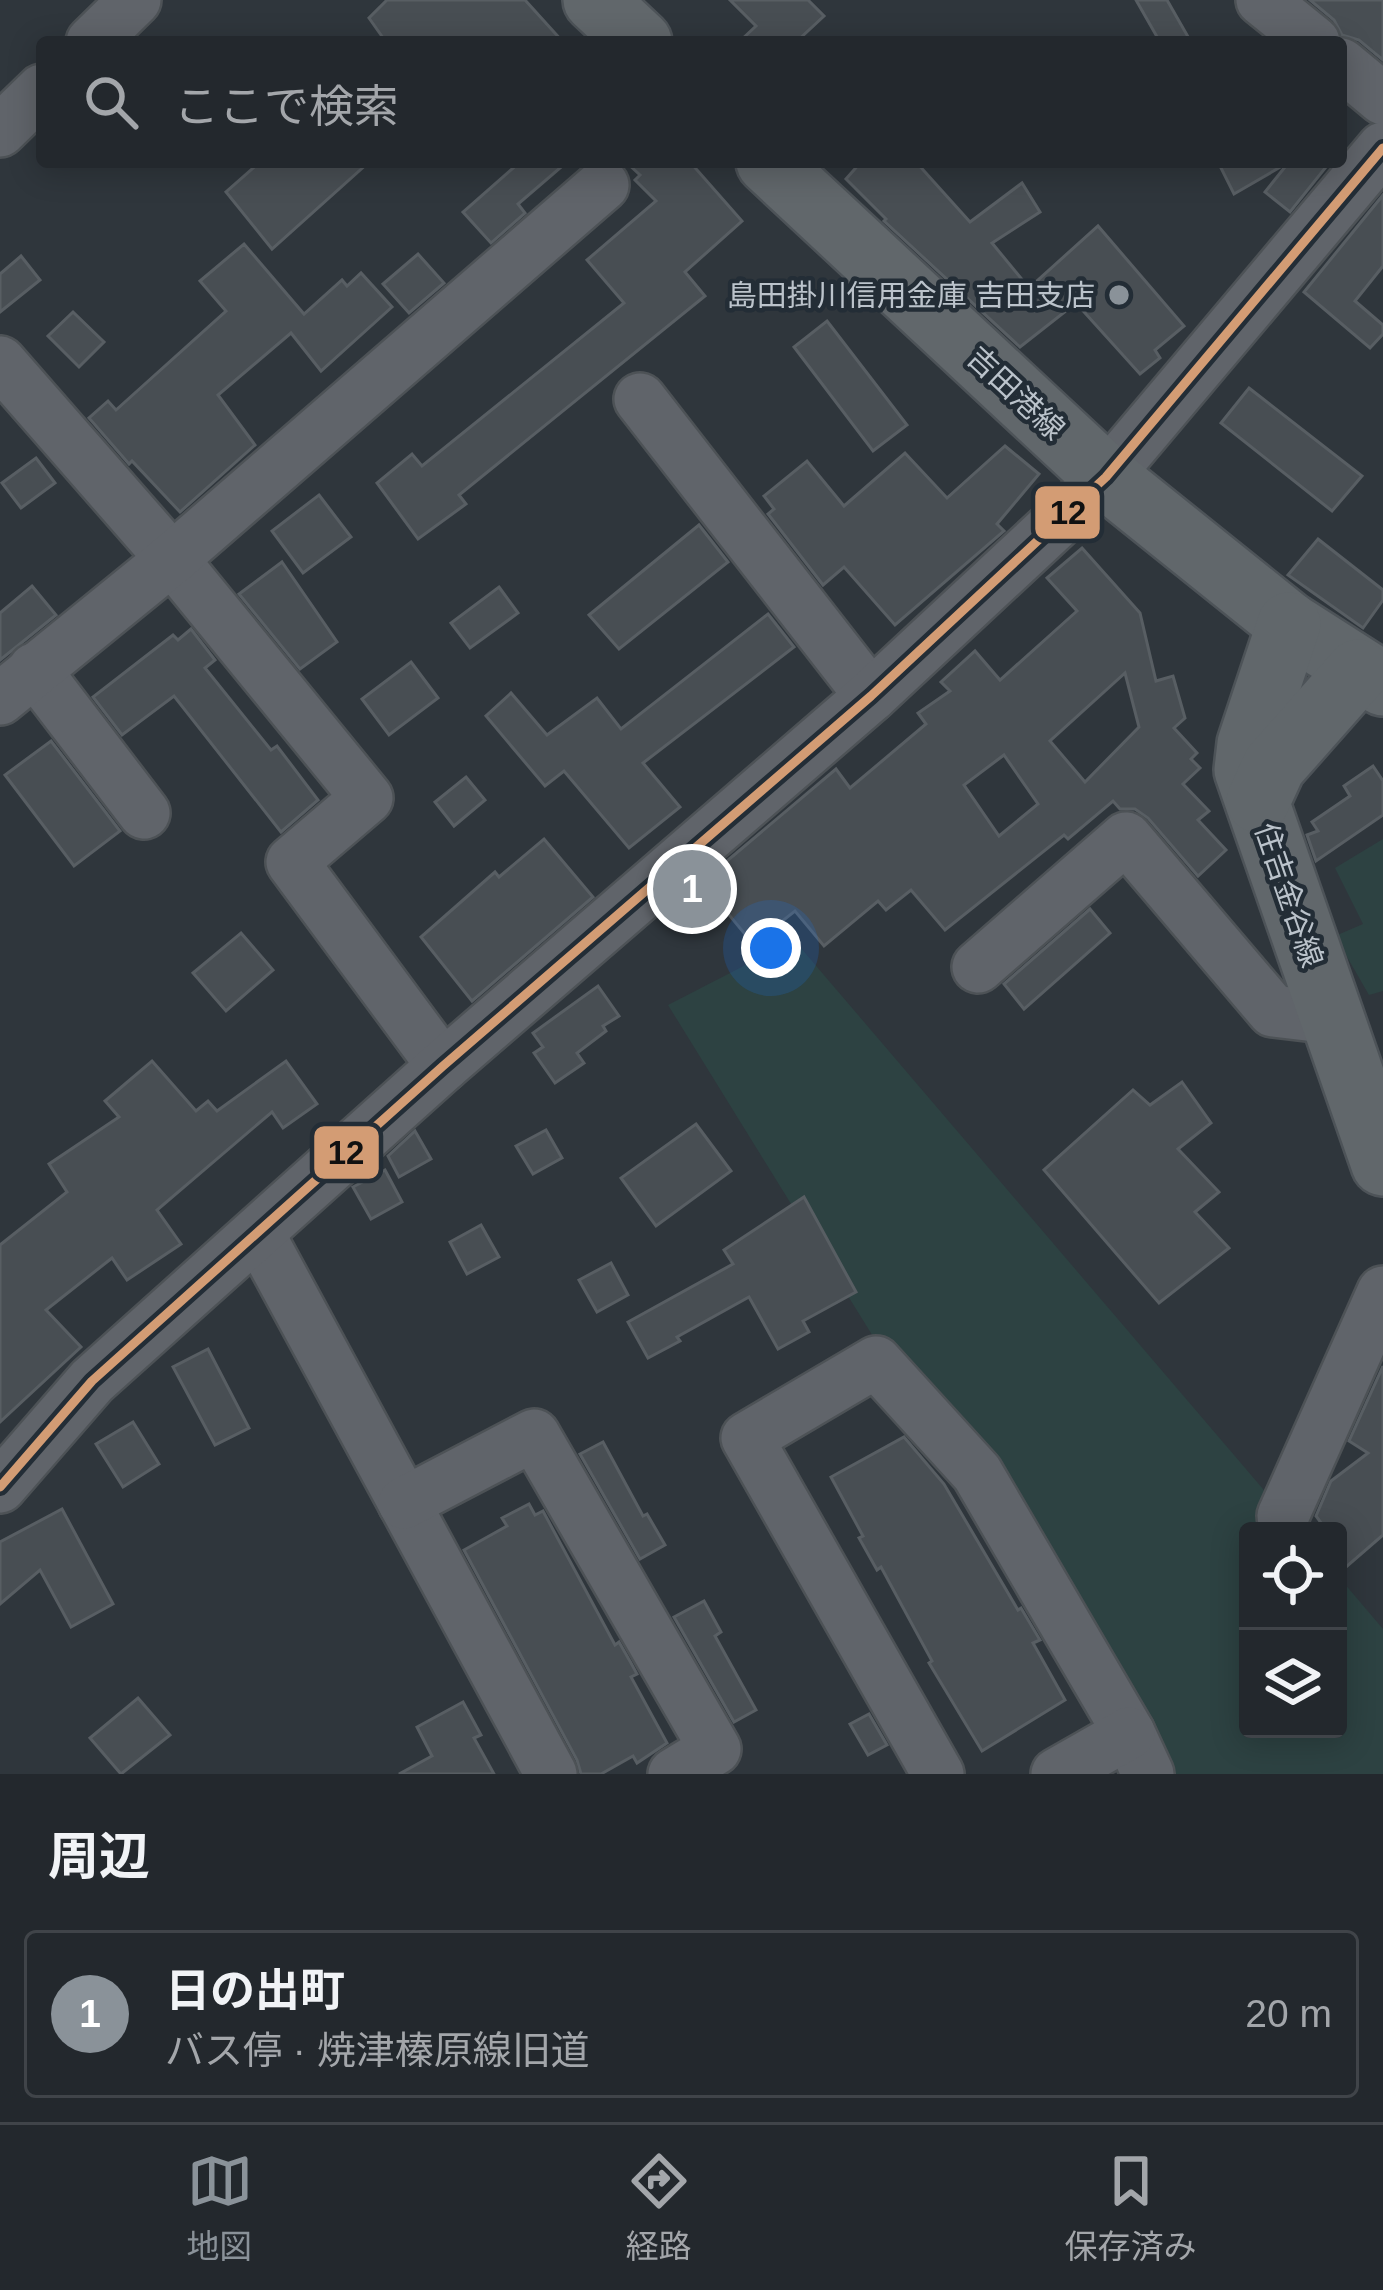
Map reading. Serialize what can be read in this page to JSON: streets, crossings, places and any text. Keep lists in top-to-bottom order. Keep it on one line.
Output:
{"streets":{"main road":["吉田港線","住吉金谷線"]},"places":["島田掛川信用金庫 吉田支店"],"lines":["transit line 12"],"page":{"search":"ここで検索","pins":"1","heading":"周辺","list":[{"mark":"1","name":"日の出町","note":"バス停 · 焼津榛原線旧道","value":"20 m"}],"nav":["地図","経路","保存済み"]}}
